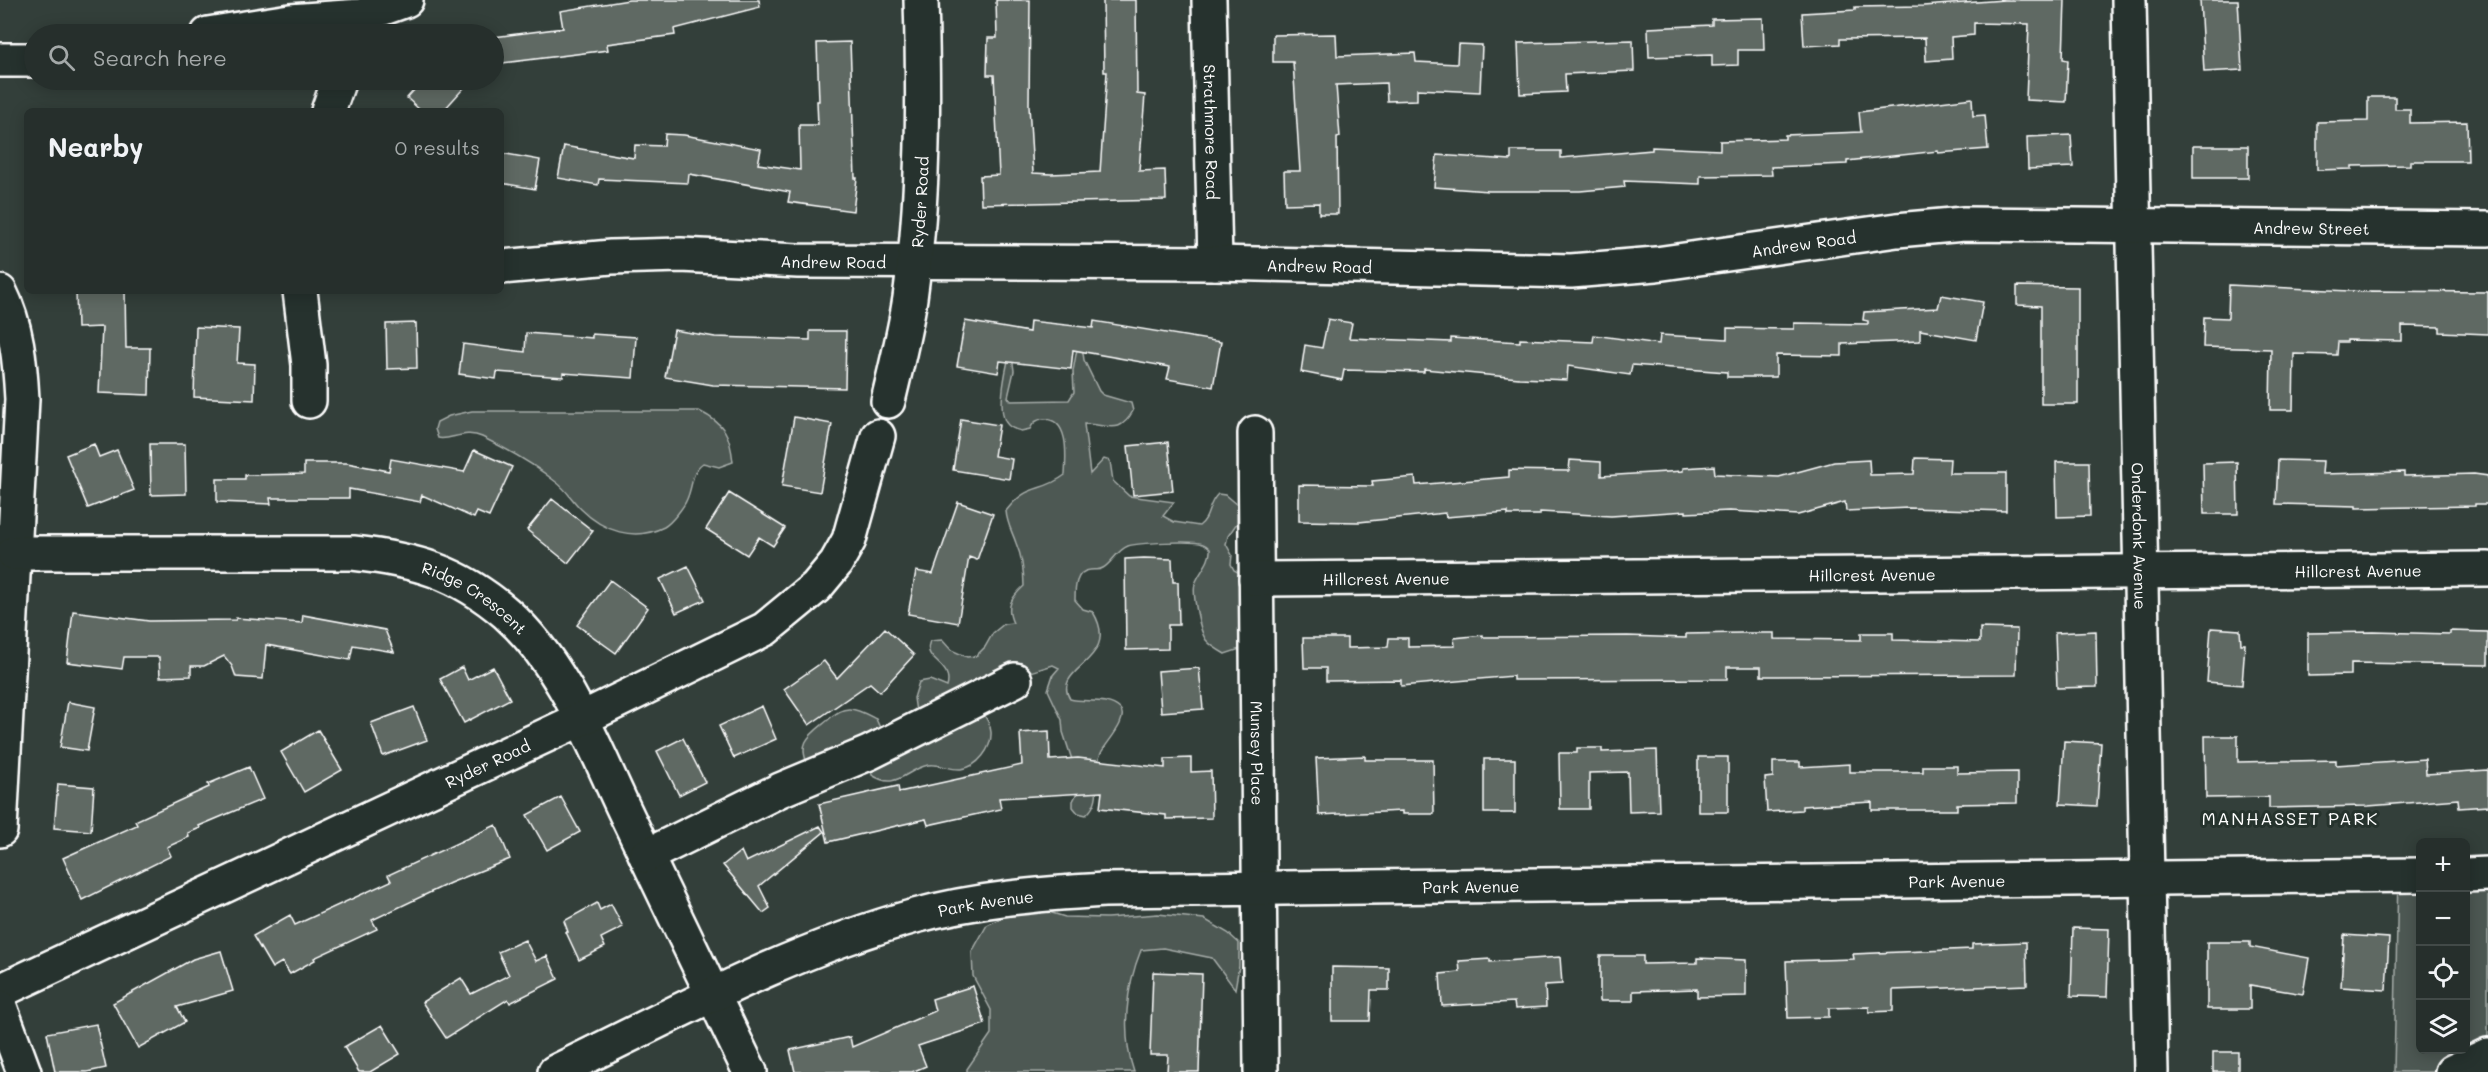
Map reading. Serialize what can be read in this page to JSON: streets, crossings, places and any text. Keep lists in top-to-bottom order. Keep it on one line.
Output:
{"streets":{"street":["Strathmore Road","Ryder Road","Andrew Street","Andrew Road","Onderdonk Avenue","Hillcrest Avenue","Ridge Crescent","Munsey Place","Park Avenue"]},"crossings":[["Strathmore Road","Andrew Road"],["Ryder Road","Andrew Road"],["Ryder Road","Ridge Crescent"],["Andrew Street","Andrew Road"],["Andrew Street","Onderdonk Avenue"],["Andrew Road","Onderdonk Avenue"],["Onderdonk Avenue","Hillcrest Avenue"],["Onderdonk Avenue","Park Avenue"],["Hillcrest Avenue","Munsey Place"],["Ridge Crescent","Park Avenue"],["Munsey Place","Park Avenue"]],"districts":["MANHASSET PARK"],"page":{"search":"Search here","heading":["Nearby","0 results"],"map_buttons":["+","−"]}}
